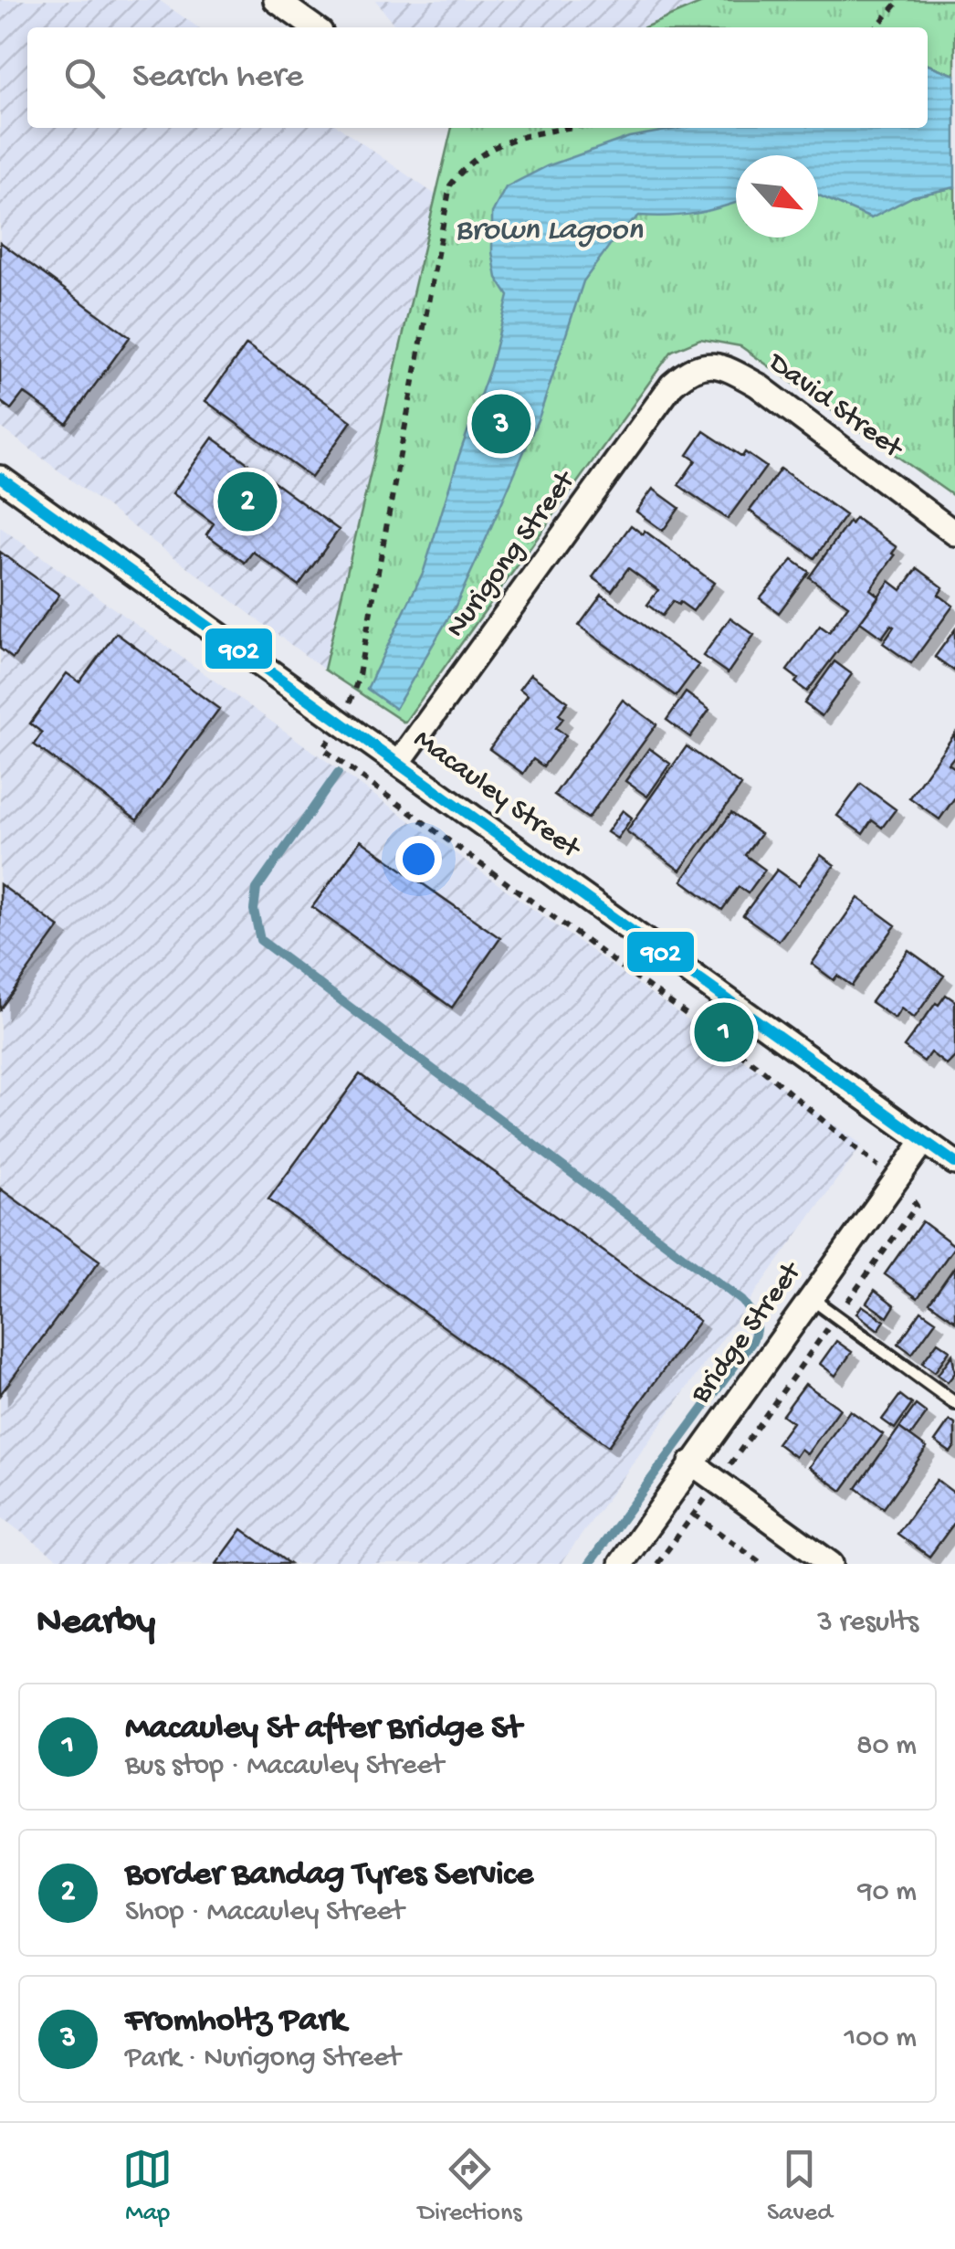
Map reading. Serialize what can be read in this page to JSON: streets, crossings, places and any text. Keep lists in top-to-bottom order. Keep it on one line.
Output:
{"streets":{"street":["David Street","Nurigong Street","Macauley Street","Bridge Street"]},"crossings":[["David Street","Nurigong Street"],["Nurigong Street","Macauley Street"],["Macauley Street","Bridge Street"]],"water":["Brown Lagoon"],"lines":["transit line 902"],"north":"bottom right","page":{"search":"Search here","pins":["3","2","1"],"heading":["Nearby","3 results"],"list":[{"mark":"1","name":"Macauley St after Bridge St","note":"Bus stop · Macauley Street","value":"80 m"},{"mark":"2","name":"Border Bandag Tyres Service","note":"Shop · Macauley Street","value":"90 m"},{"mark":"3","name":"Fromholtz Park","note":"Park · Nurigong Street","value":"100 m"}],"nav":["Map","Directions","Saved"]}}
